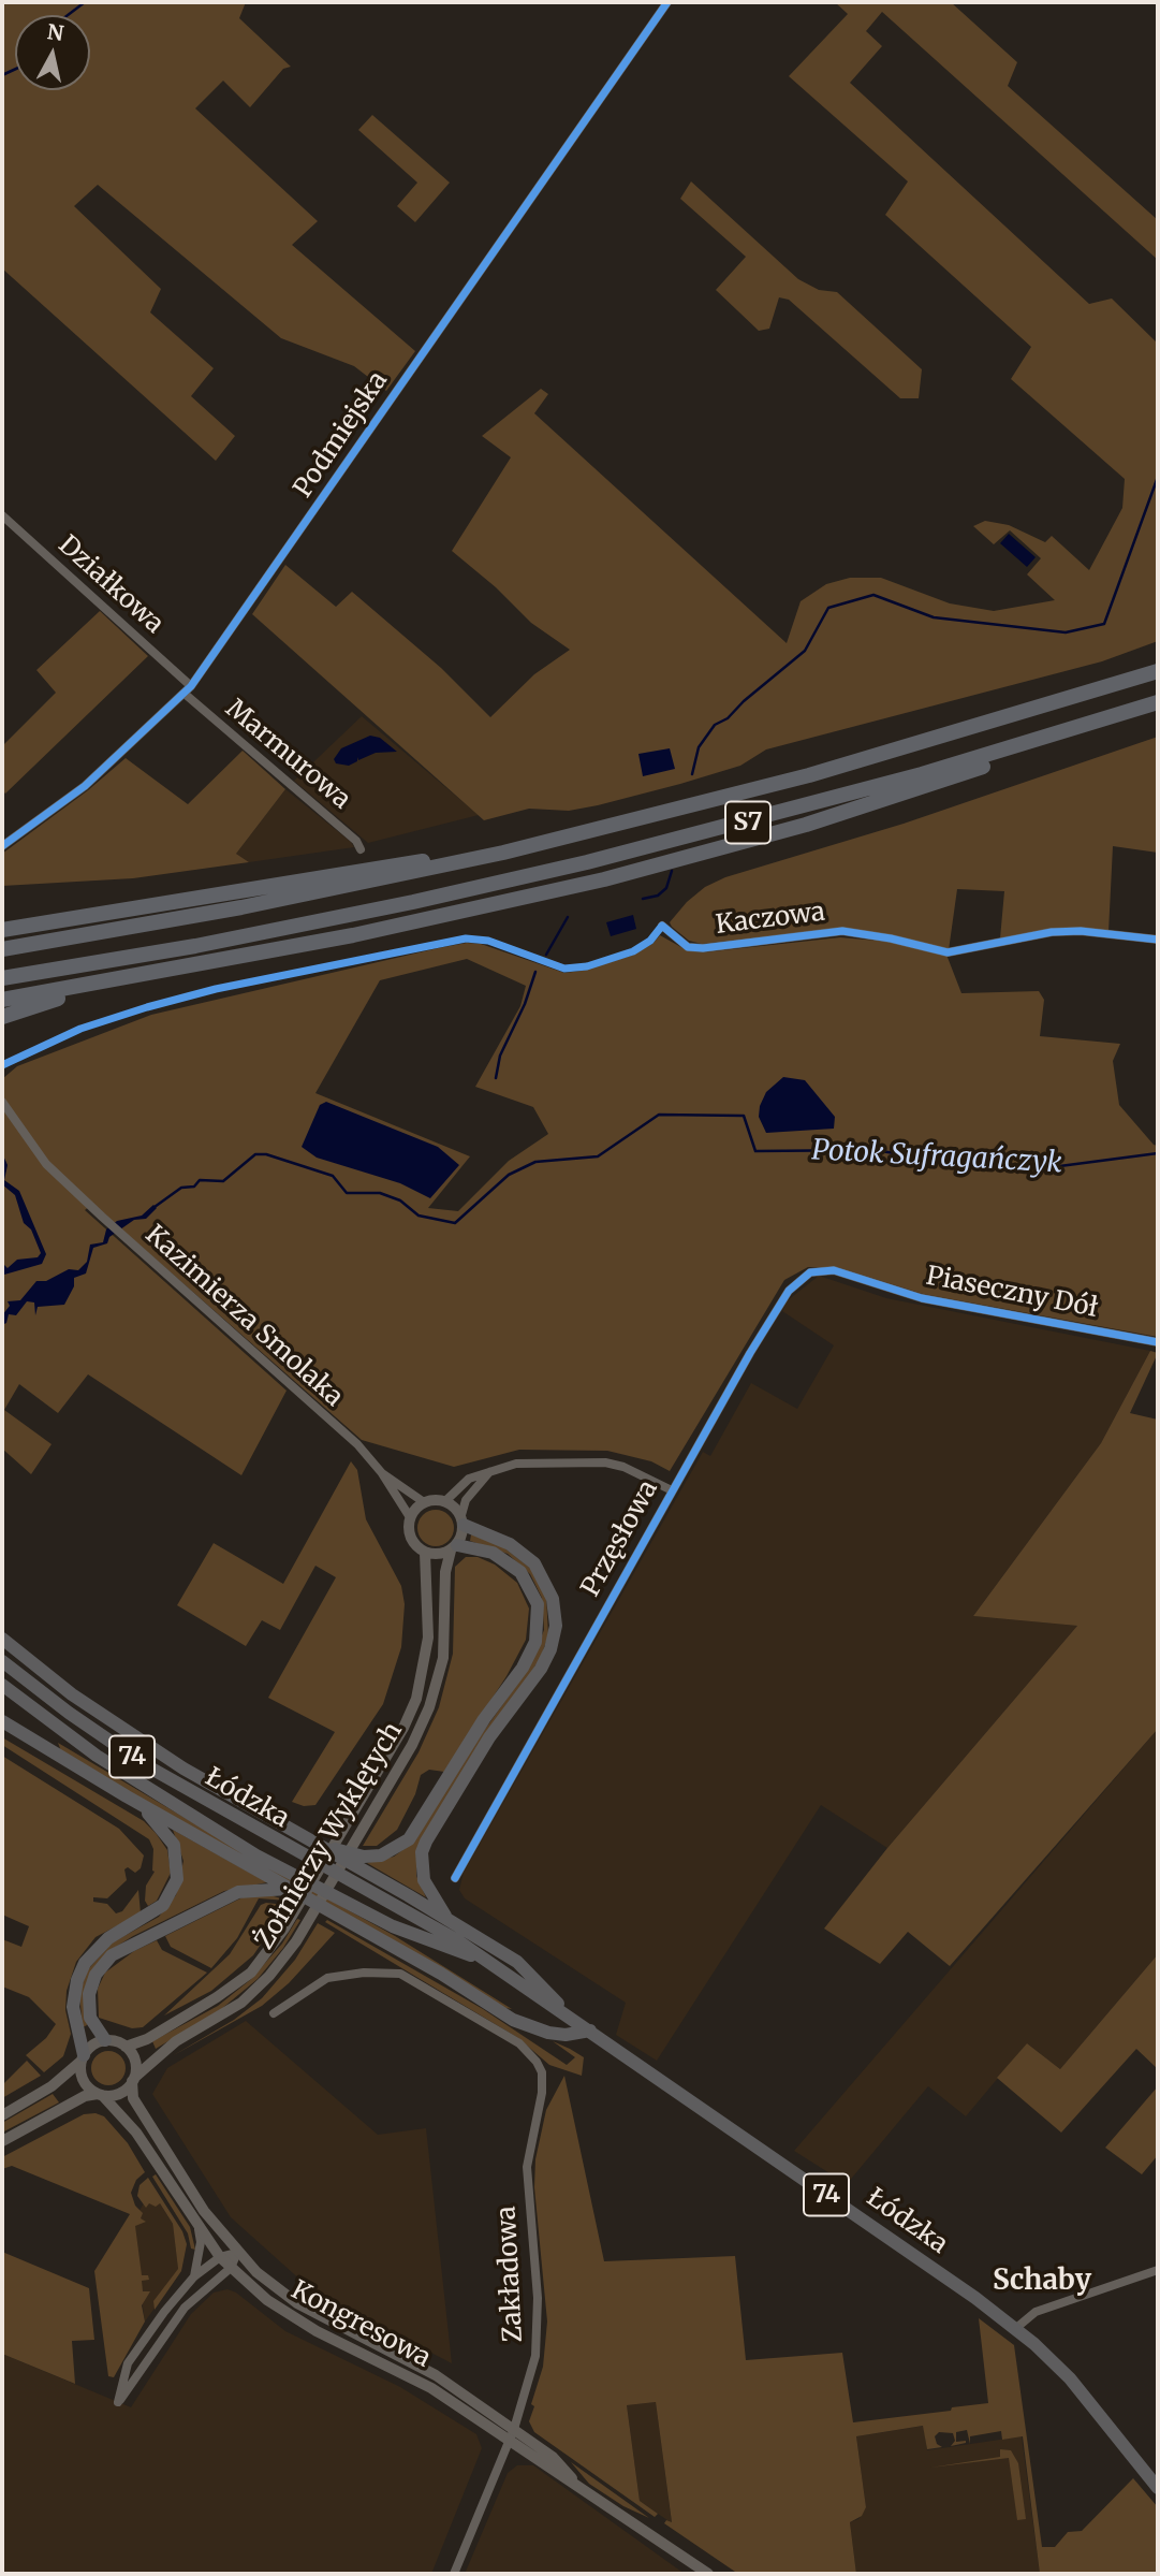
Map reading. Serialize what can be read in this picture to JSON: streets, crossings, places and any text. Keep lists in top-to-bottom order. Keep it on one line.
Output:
{"streets":{"highway":["S7"],"main road":["74","Łódzka"],"street":["Podmiejska","Działkowa","Marmurowa","Kaczowa","Piaseczny Dół","Kazimierza Smolaka","Przęsłowa","Żołnierzy Wyklętych","Zakładowa","Kongresowa"]},"crossings":[["Podmiejska","Działkowa"],["Podmiejska","Marmurowa"],["Piaseczny Dół","Przęsłowa"],["Kazimierza Smolaka","Przęsłowa"],["Kazimierza Smolaka","Żołnierzy Wyklętych"],["Przęsłowa","Żołnierzy Wyklętych"],["Żołnierzy Wyklętych","Kongresowa"],["Zakładowa","Kongresowa"]],"districts":["Schaby"],"water":["Potok Sufragańczyk"],"north":"top"}
